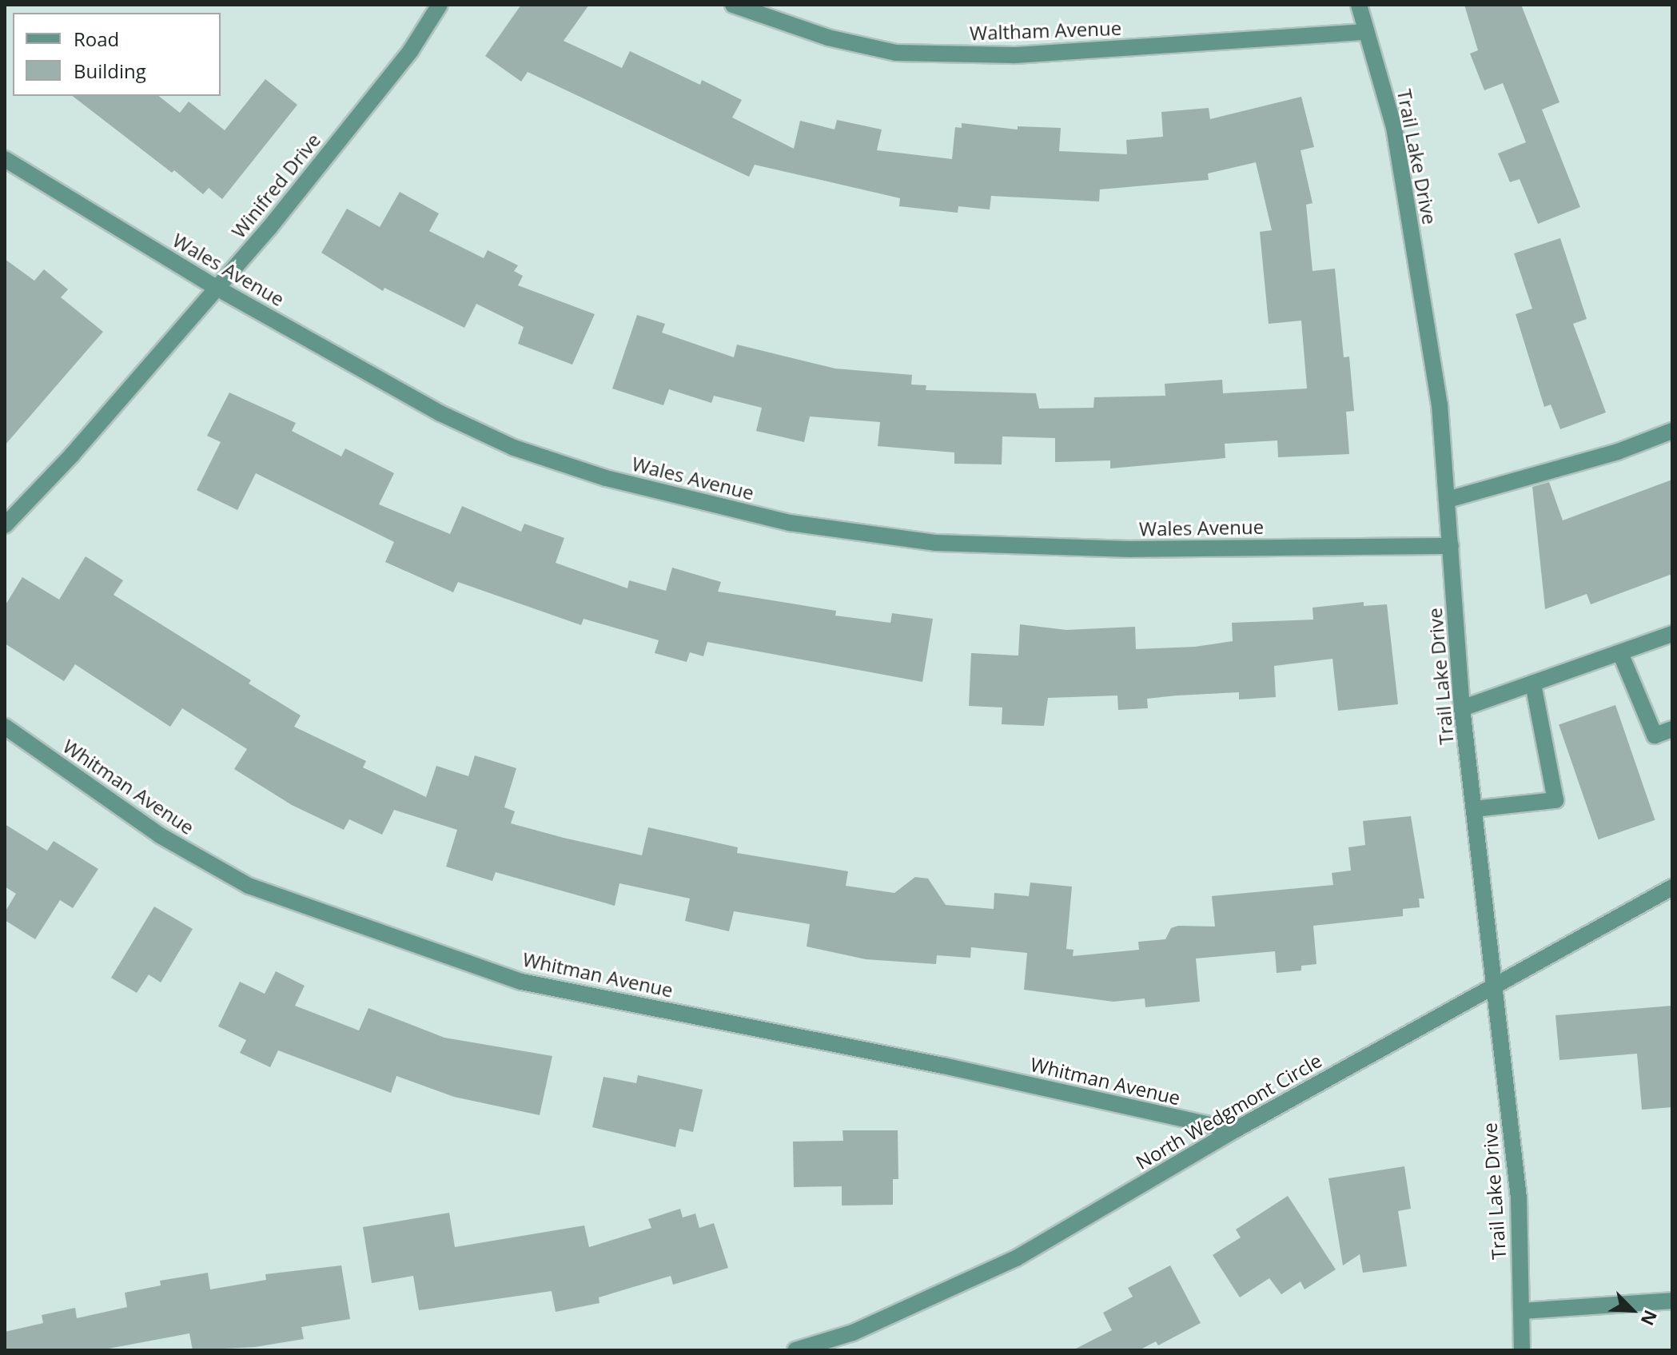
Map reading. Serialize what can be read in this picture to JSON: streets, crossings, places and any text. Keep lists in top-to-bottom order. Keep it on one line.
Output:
{"streets":{"street":["Waltham Avenue","Trail Lake Drive","Winifred Drive","Wales Avenue","Whitman Avenue","North Wedgmont Circle"]},"crossings":[["Waltham Avenue","Trail Lake Drive"],["Trail Lake Drive","Wales Avenue"],["Trail Lake Drive","North Wedgmont Circle"],["Winifred Drive","Wales Avenue"],["Whitman Avenue","North Wedgmont Circle"]],"legend":["Road","Building"],"north":"bottom right"}
